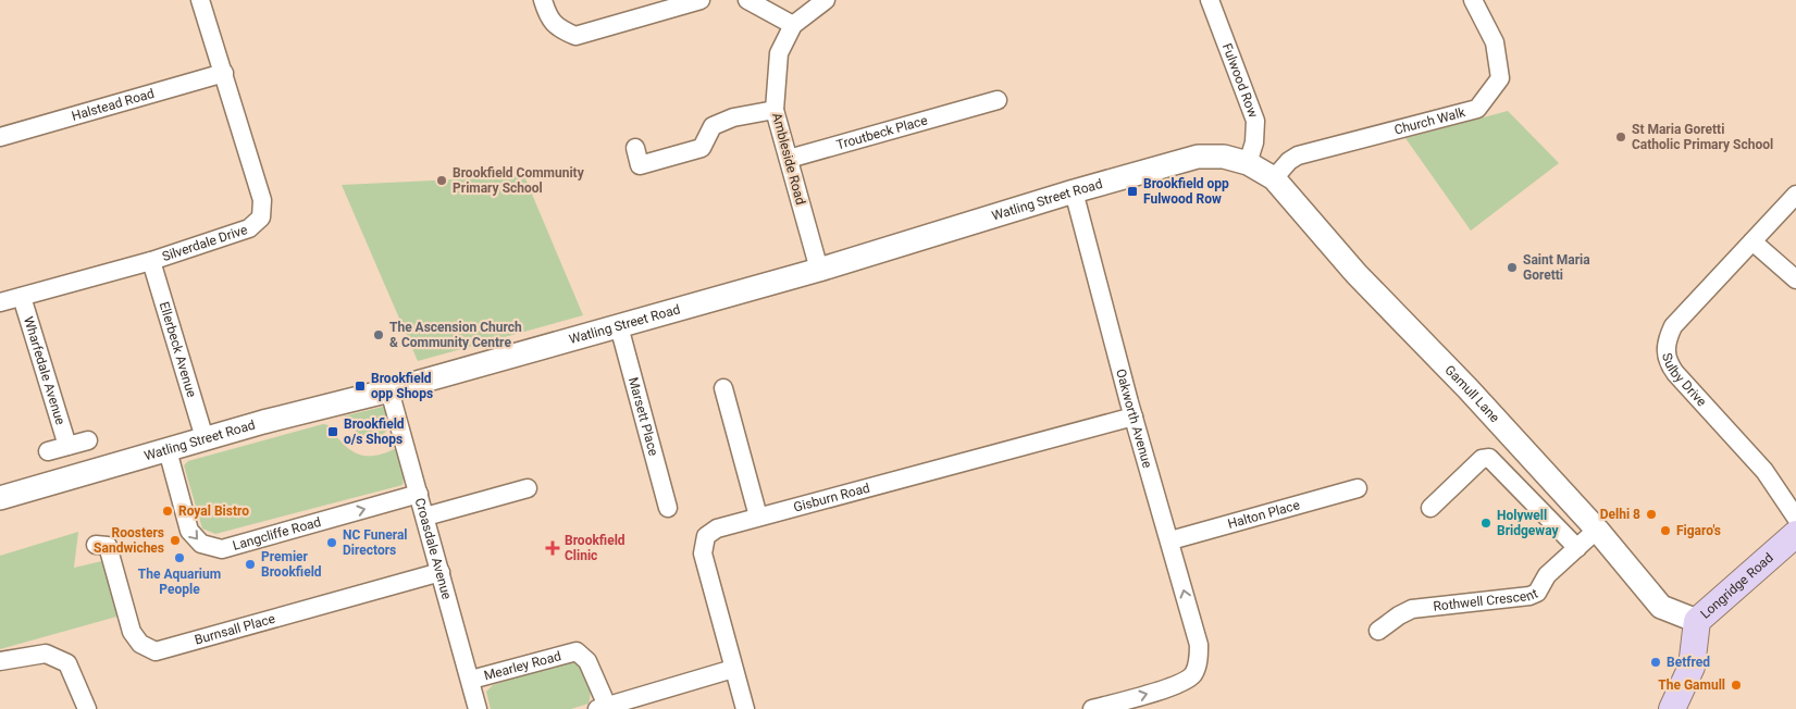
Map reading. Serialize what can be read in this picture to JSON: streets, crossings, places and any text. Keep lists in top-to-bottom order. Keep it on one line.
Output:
{"streets":{"main road":["Longridge Road"],"street":["Fulwood Row","Halstead Road","Church Walk","Troutbeck Place","Ambleside Road","Watling Street Road","Silverdale Drive","Ellerbeck Avenue","Wharfedale Avenue","Sulby Drive","Gamull Lane","Marsett Place","Oakworth Avenue","Gisburn Road","Halton Place","Langcliffe Road","Croasdale Avenue","Rothwell Crescent","Burnsall Place","Mearley Road"]},"crossings":[["Fulwood Row","Watling Street Road"],["Fulwood Row","Gamull Lane"],["Halstead Road","Silverdale Drive"],["Church Walk","Gamull Lane"],["Troutbeck Place","Ambleside Road"],["Ambleside Road","Watling Street Road"],["Watling Street Road","Ellerbeck Avenue"],["Watling Street Road","Gamull Lane"],["Watling Street Road","Marsett Place"],["Watling Street Road","Oakworth Avenue"],["Watling Street Road","Langcliffe Road"],["Watling Street Road","Croasdale Avenue"],["Silverdale Drive","Ellerbeck Avenue"],["Silverdale Drive","Wharfedale Avenue"],["Gamull Lane","Longridge Road"],["Gamull Lane","Rothwell Crescent"],["Oakworth Avenue","Gisburn Road"],["Oakworth Avenue","Halton Place"],["Gisburn Road","Mearley Road"],["Langcliffe Road","Croasdale Avenue"],["Croasdale Avenue","Burnsall Place"],["Croasdale Avenue","Mearley Road"]],"places":{"other":["St Maria Goretti Catholic Primary School","Brookfield Community Primary School","Saint Maria Goretti","The Ascension Church & Community Centre","Royal Bistro","Delhi 8","Holywell Bridgeway","Figaro's","Roosters Sandwiches","NC Funeral Directors","The Aquarium People","Premier Brookfield","Betfred","The Gamull"],"transit":["Brookfield opp Fulwood Row","Brookfield opp Shops","Brookfield o/s Shops"],"health":["Brookfield Clinic"]}}
